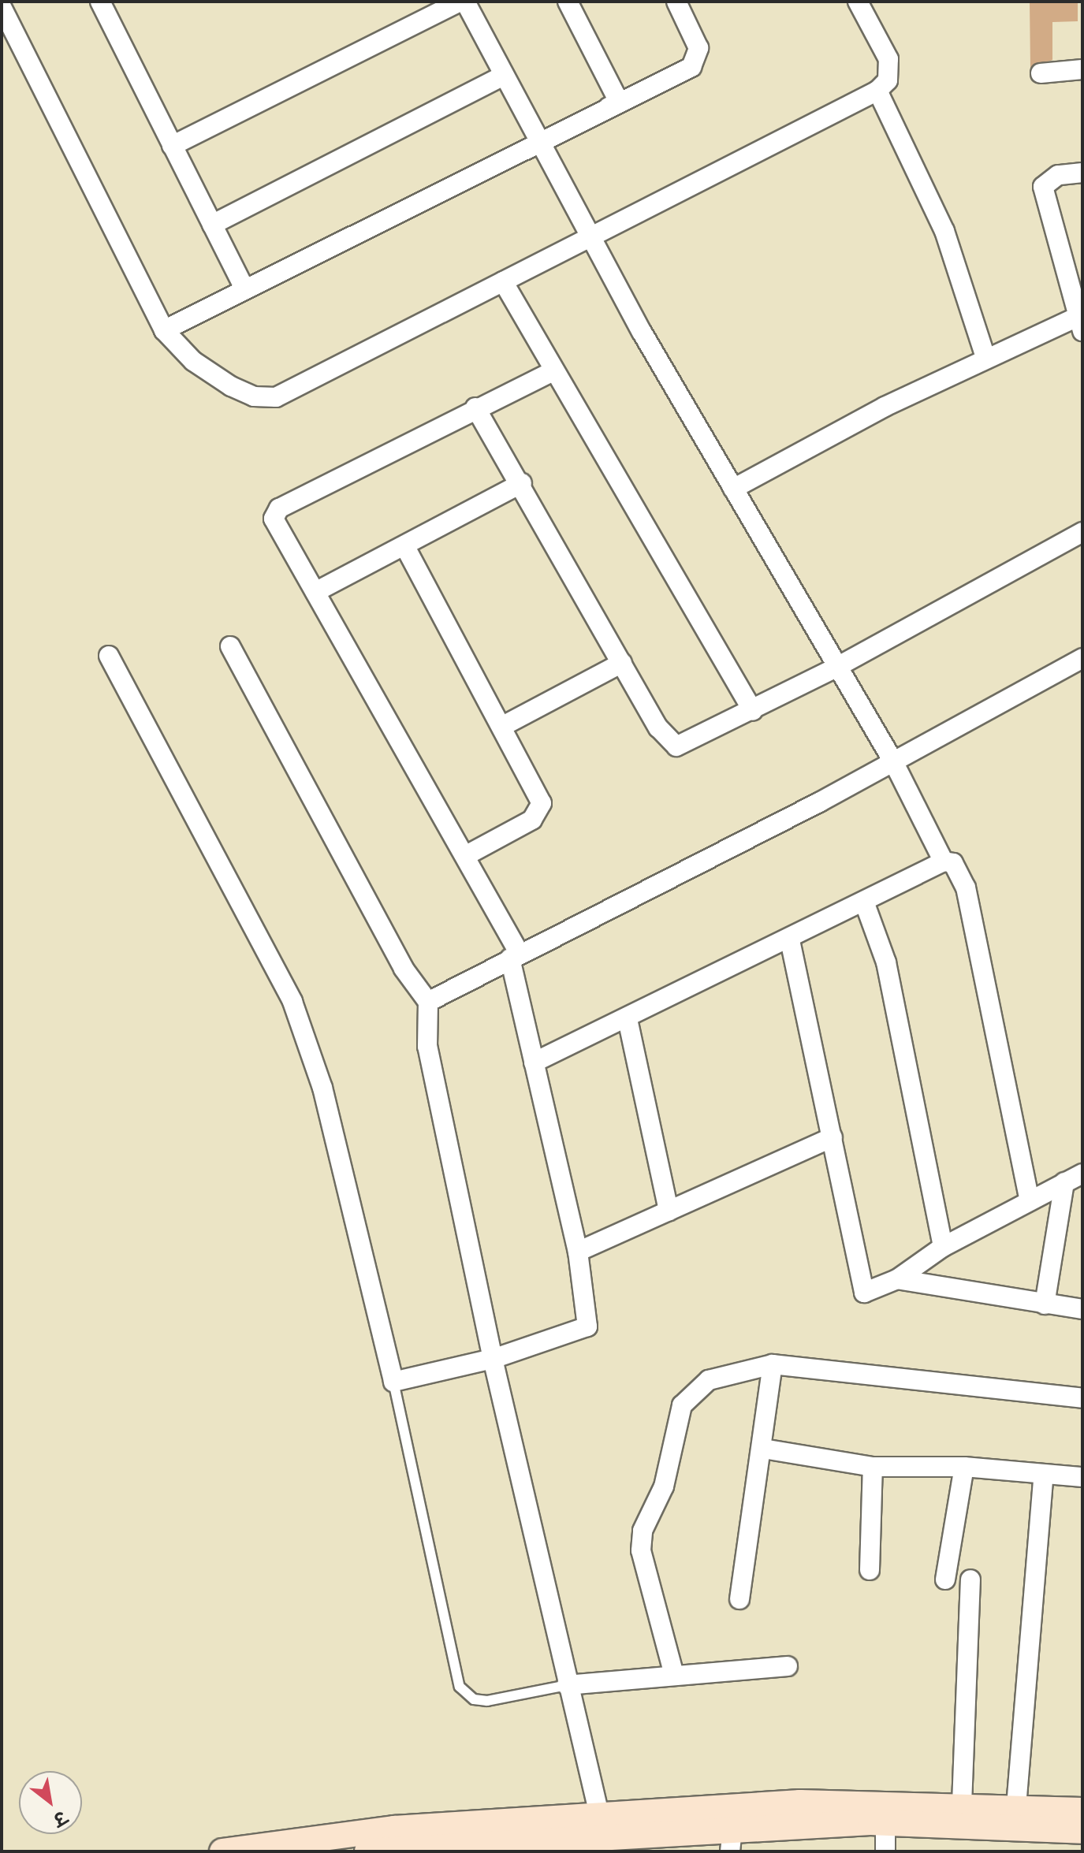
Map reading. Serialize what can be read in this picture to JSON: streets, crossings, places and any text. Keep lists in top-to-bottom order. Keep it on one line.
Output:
{"north":"bottom right"}
